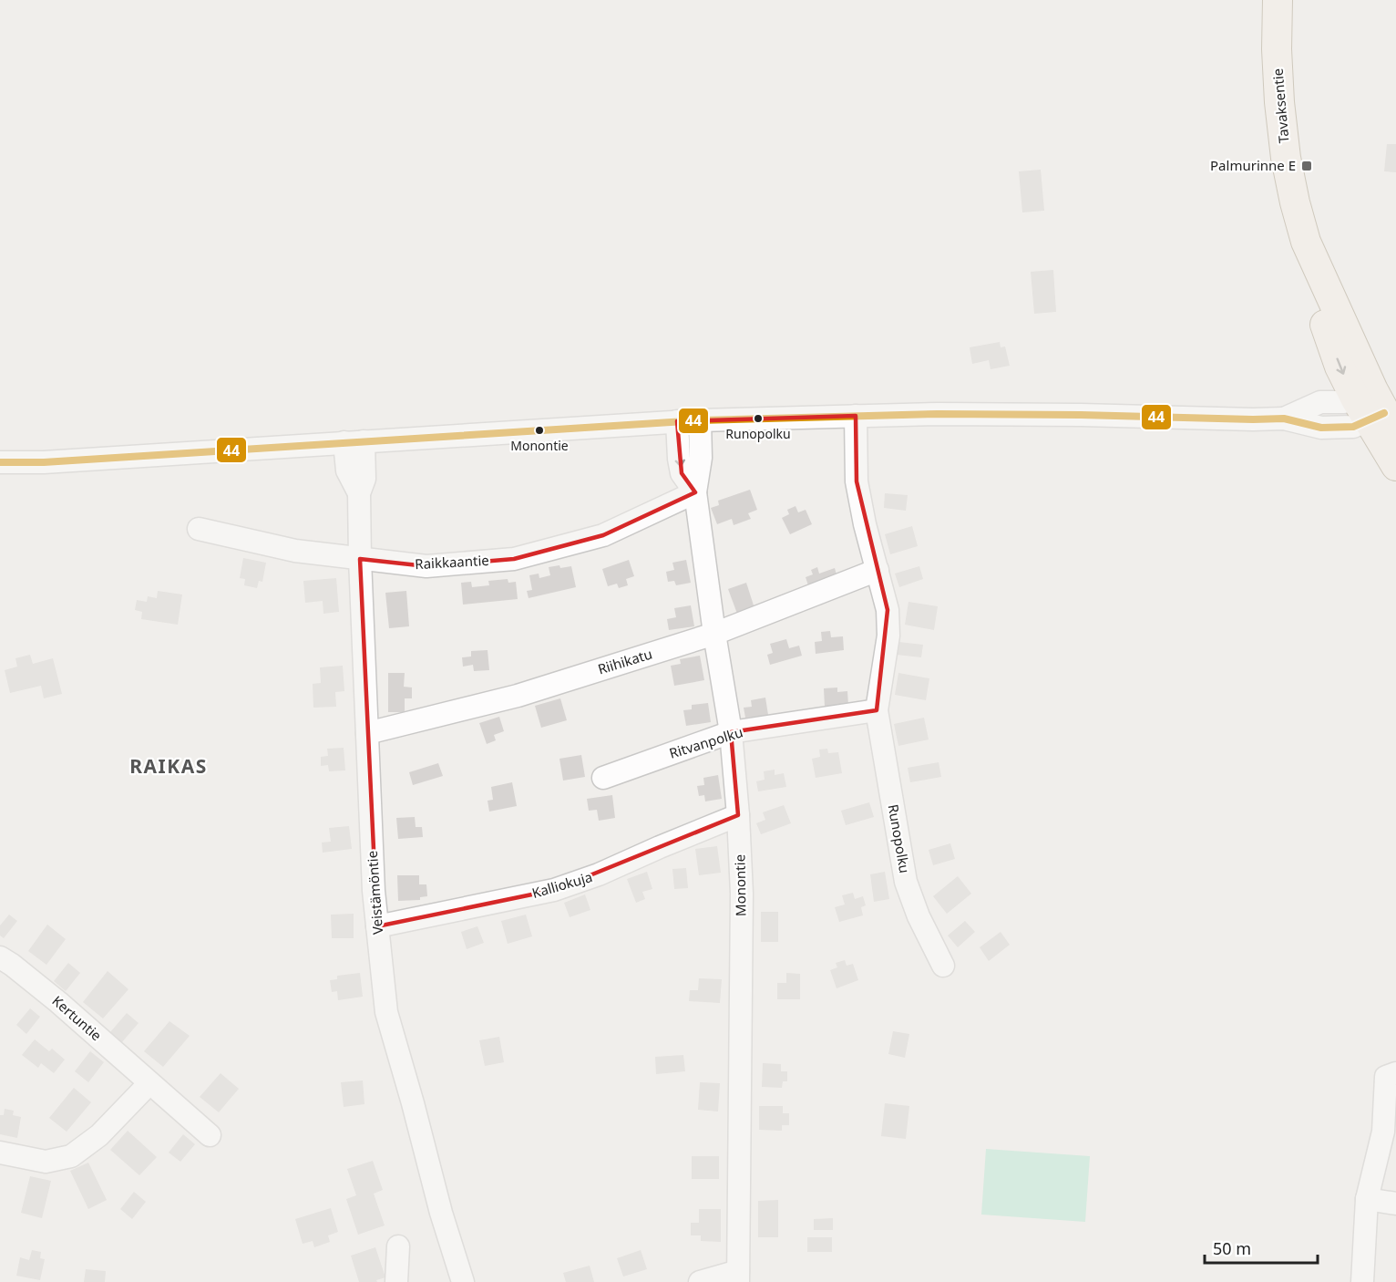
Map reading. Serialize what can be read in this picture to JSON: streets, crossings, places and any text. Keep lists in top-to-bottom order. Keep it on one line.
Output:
{"streets":{"main road":["Tavaksentie"],"street":["Raikkaantie","Riihikatu","Ritvanpolku","Runopolku","Kalliokuja","Monontie","Veistämöntie","Kertuntie"]},"crossings":[["Raikkaantie","Monontie"],["Raikkaantie","Veistämöntie"],["Riihikatu","Runopolku"],["Riihikatu","Monontie"],["Riihikatu","Veistämöntie"],["Ritvanpolku","Runopolku"],["Ritvanpolku","Monontie"],["Kalliokuja","Monontie"],["Kalliokuja","Veistämöntie"]],"districts":["RAIKAS"],"places":{"transit":["Palmurinne E"],"other":["Runopolku","Monontie"]},"lines":["transit line 44"],"scale_bar":"50 m"}
